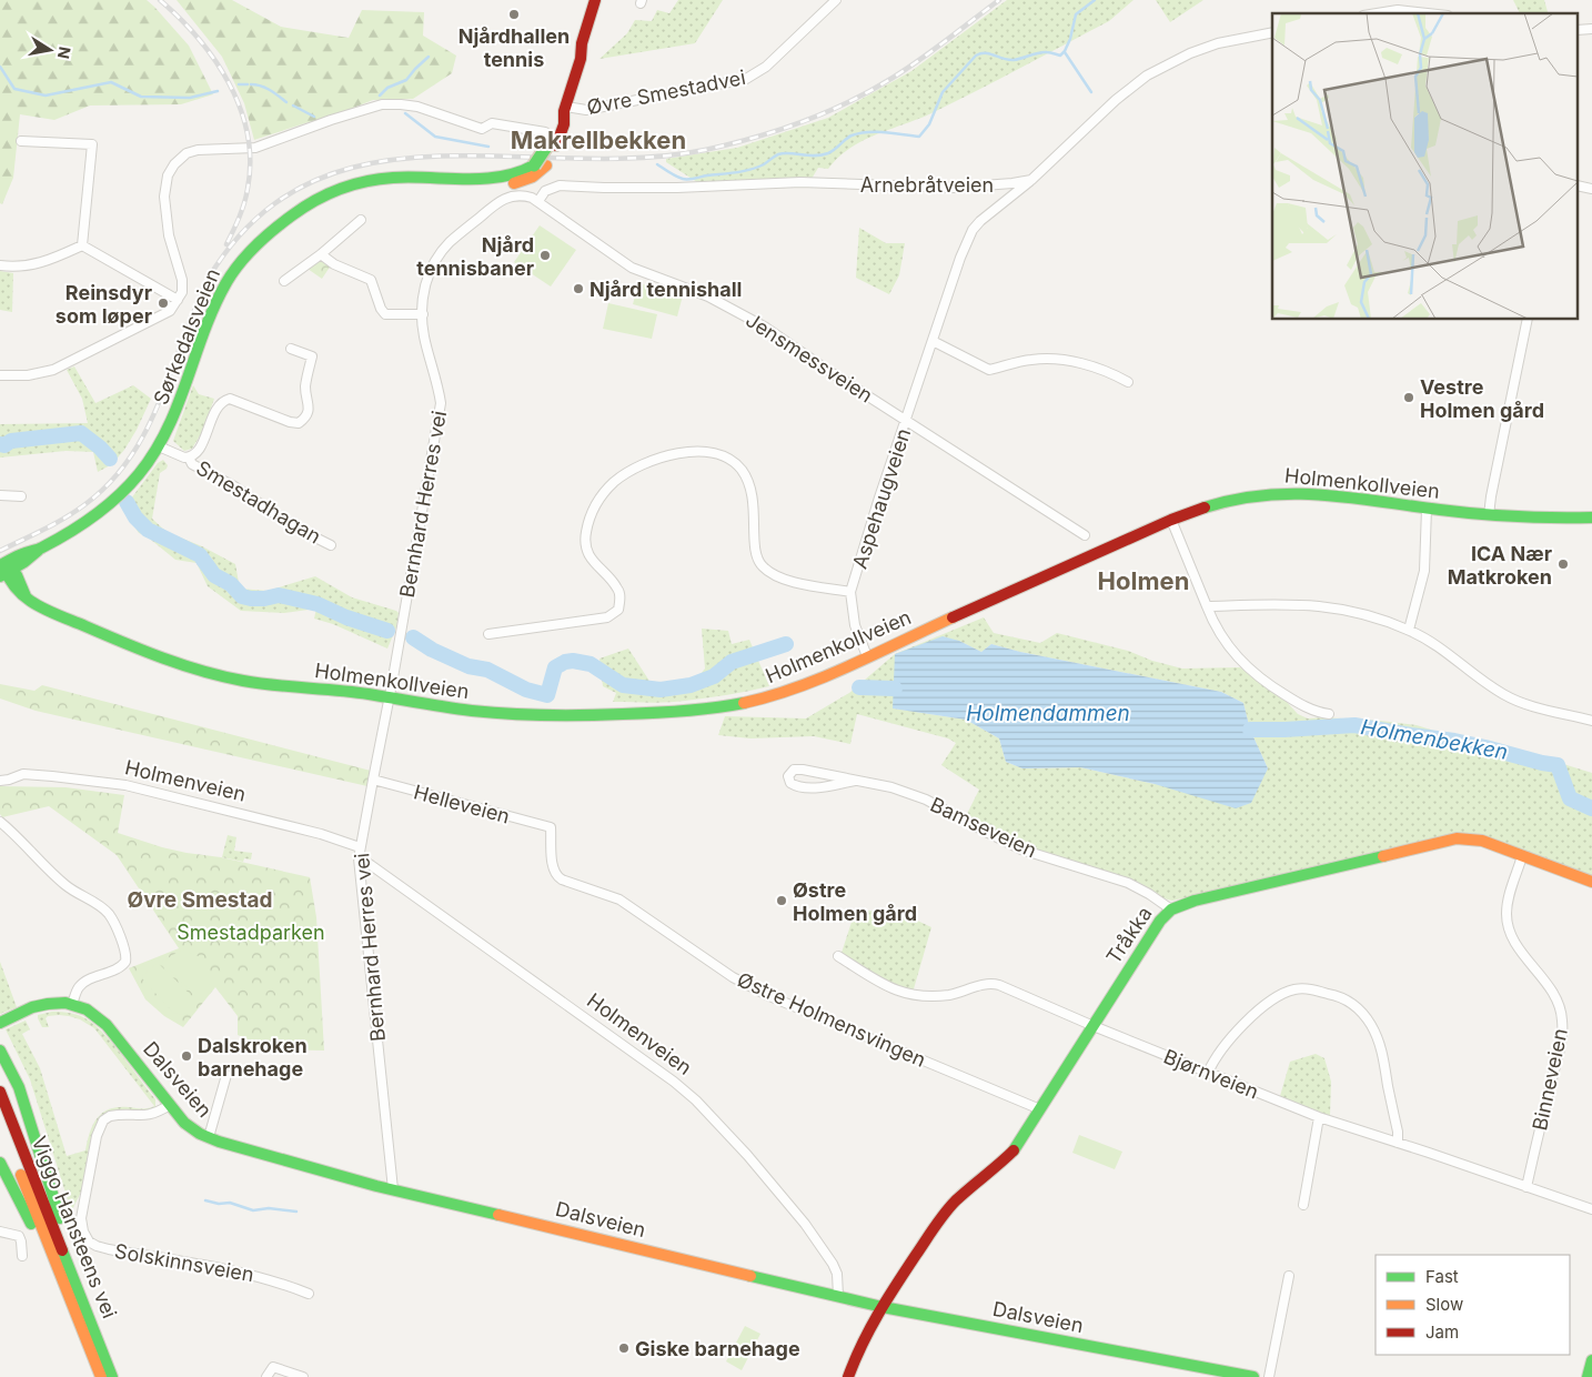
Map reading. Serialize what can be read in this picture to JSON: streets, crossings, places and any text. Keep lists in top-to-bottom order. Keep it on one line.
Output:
{"streets":{"main road":["Sørkedalsveien","Holmenkollveien","Tråkka","Dalsveien","Viggo Hansteens vei"],"street":["Øvre Smestadvei","Arnebråtveien","Jensmessveien","Aspehaugveien","Smestadhagan","Bernhard Herres vei","Holmenveien","Helleveien","Bamseveien","Østre Holmensvingen","Bjørnveien","Binneveien","Solskinnsveien"]},"crossings":[["Øvre Smestadvei","Sørkedalsveien"],["Arnebråtveien","Jensmessveien"],["Arnebråtveien","Aspehaugveien"],["Sørkedalsveien","Holmenkollveien"],["Sørkedalsveien","Smestadhagan"],["Jensmessveien","Aspehaugveien"],["Jensmessveien","Bernhard Herres vei"],["Holmenkollveien","Aspehaugveien"],["Holmenkollveien","Bernhard Herres vei"],["Bernhard Herres vei","Holmenveien"],["Bernhard Herres vei","Helleveien"],["Bernhard Herres vei","Dalsveien"],["Holmenveien","Dalsveien"],["Helleveien","Østre Holmensvingen"],["Bamseveien","Tråkka"],["Tråkka","Østre Holmensvingen"],["Tråkka","Bjørnveien"],["Tråkka","Dalsveien"],["Tråkka","Binneveien"],["Bjørnveien","Binneveien"],["Dalsveien","Solskinnsveien"]],"districts":["Makrellbekken","Holmen","Øvre Smestad"],"water":["Holmendammen","Holmenbekken"],"parks":["Smestadparken"],"places":["Njårdhallen tennis","Njård tennisbaner","Njård tennishall","Reinsdyr som løper","Vestre Holmen gård","ICA Nær Matkroken","Østre Holmen gård","Dalskroken barnehage","Giske barnehage"],"legend":["Fast","Slow","Jam"],"north":"right"}
